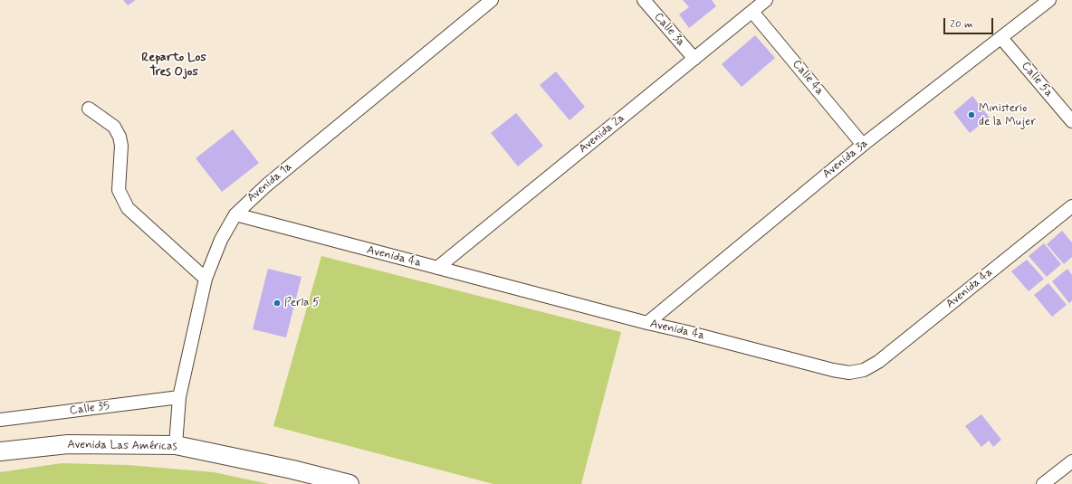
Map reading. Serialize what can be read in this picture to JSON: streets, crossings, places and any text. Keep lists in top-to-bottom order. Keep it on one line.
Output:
{"streets":{"main road":["Avenida Las Américas"],"street":["Calle 3a","Calle 4a","Calle 5a","Avenida 2a","Avenida 3a","Avenida 1a","Avenida 4a","Calle 35"]},"crossings":[["Calle 3a","Avenida 2a"],["Calle 4a","Avenida 2a"],["Calle 4a","Avenida 3a"],["Calle 5a","Avenida 3a"],["Avenida 2a","Avenida 4a"],["Avenida 3a","Avenida 4a"],["Avenida 1a","Avenida 4a"],["Avenida 1a","Calle 35"],["Avenida 1a","Avenida Las Américas"]],"districts":["Reparto Los Tres Ojos"],"places":["Ministerio de la Mujer","Perla 5"],"scale_bar":"20 m"}
